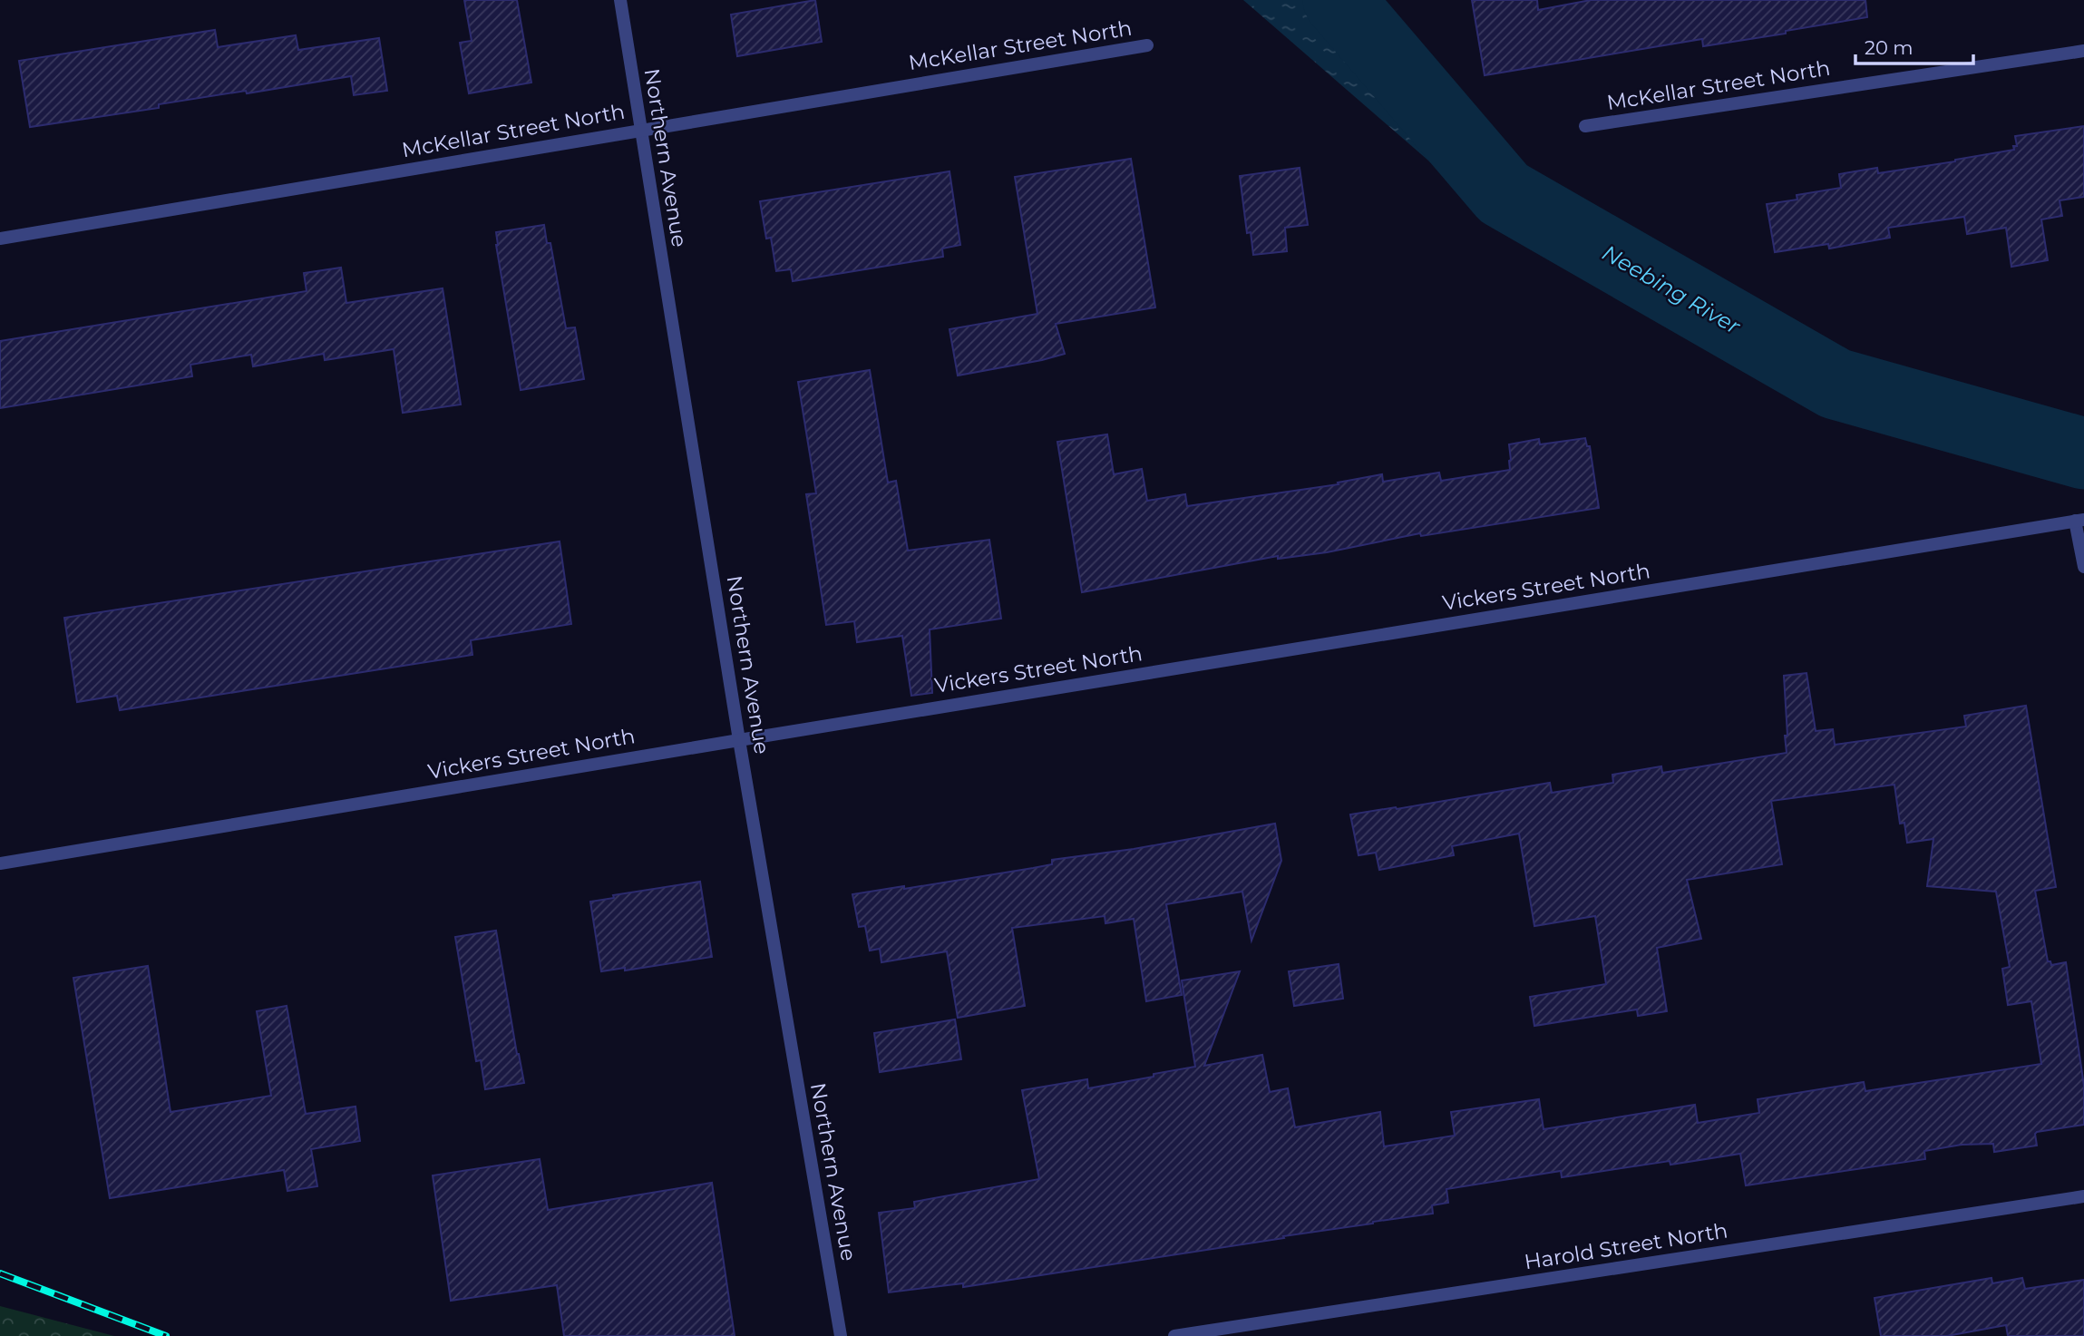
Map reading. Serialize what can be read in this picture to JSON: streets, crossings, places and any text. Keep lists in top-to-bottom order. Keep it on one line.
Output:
{"streets":{"street":["McKellar Street North","Northern Avenue","Vickers Street North","Harold Street North"]},"crossings":[["McKellar Street North","Northern Avenue"],["Northern Avenue","Vickers Street North"]],"water":["Neebing River"],"scale_bar":"20 m"}
